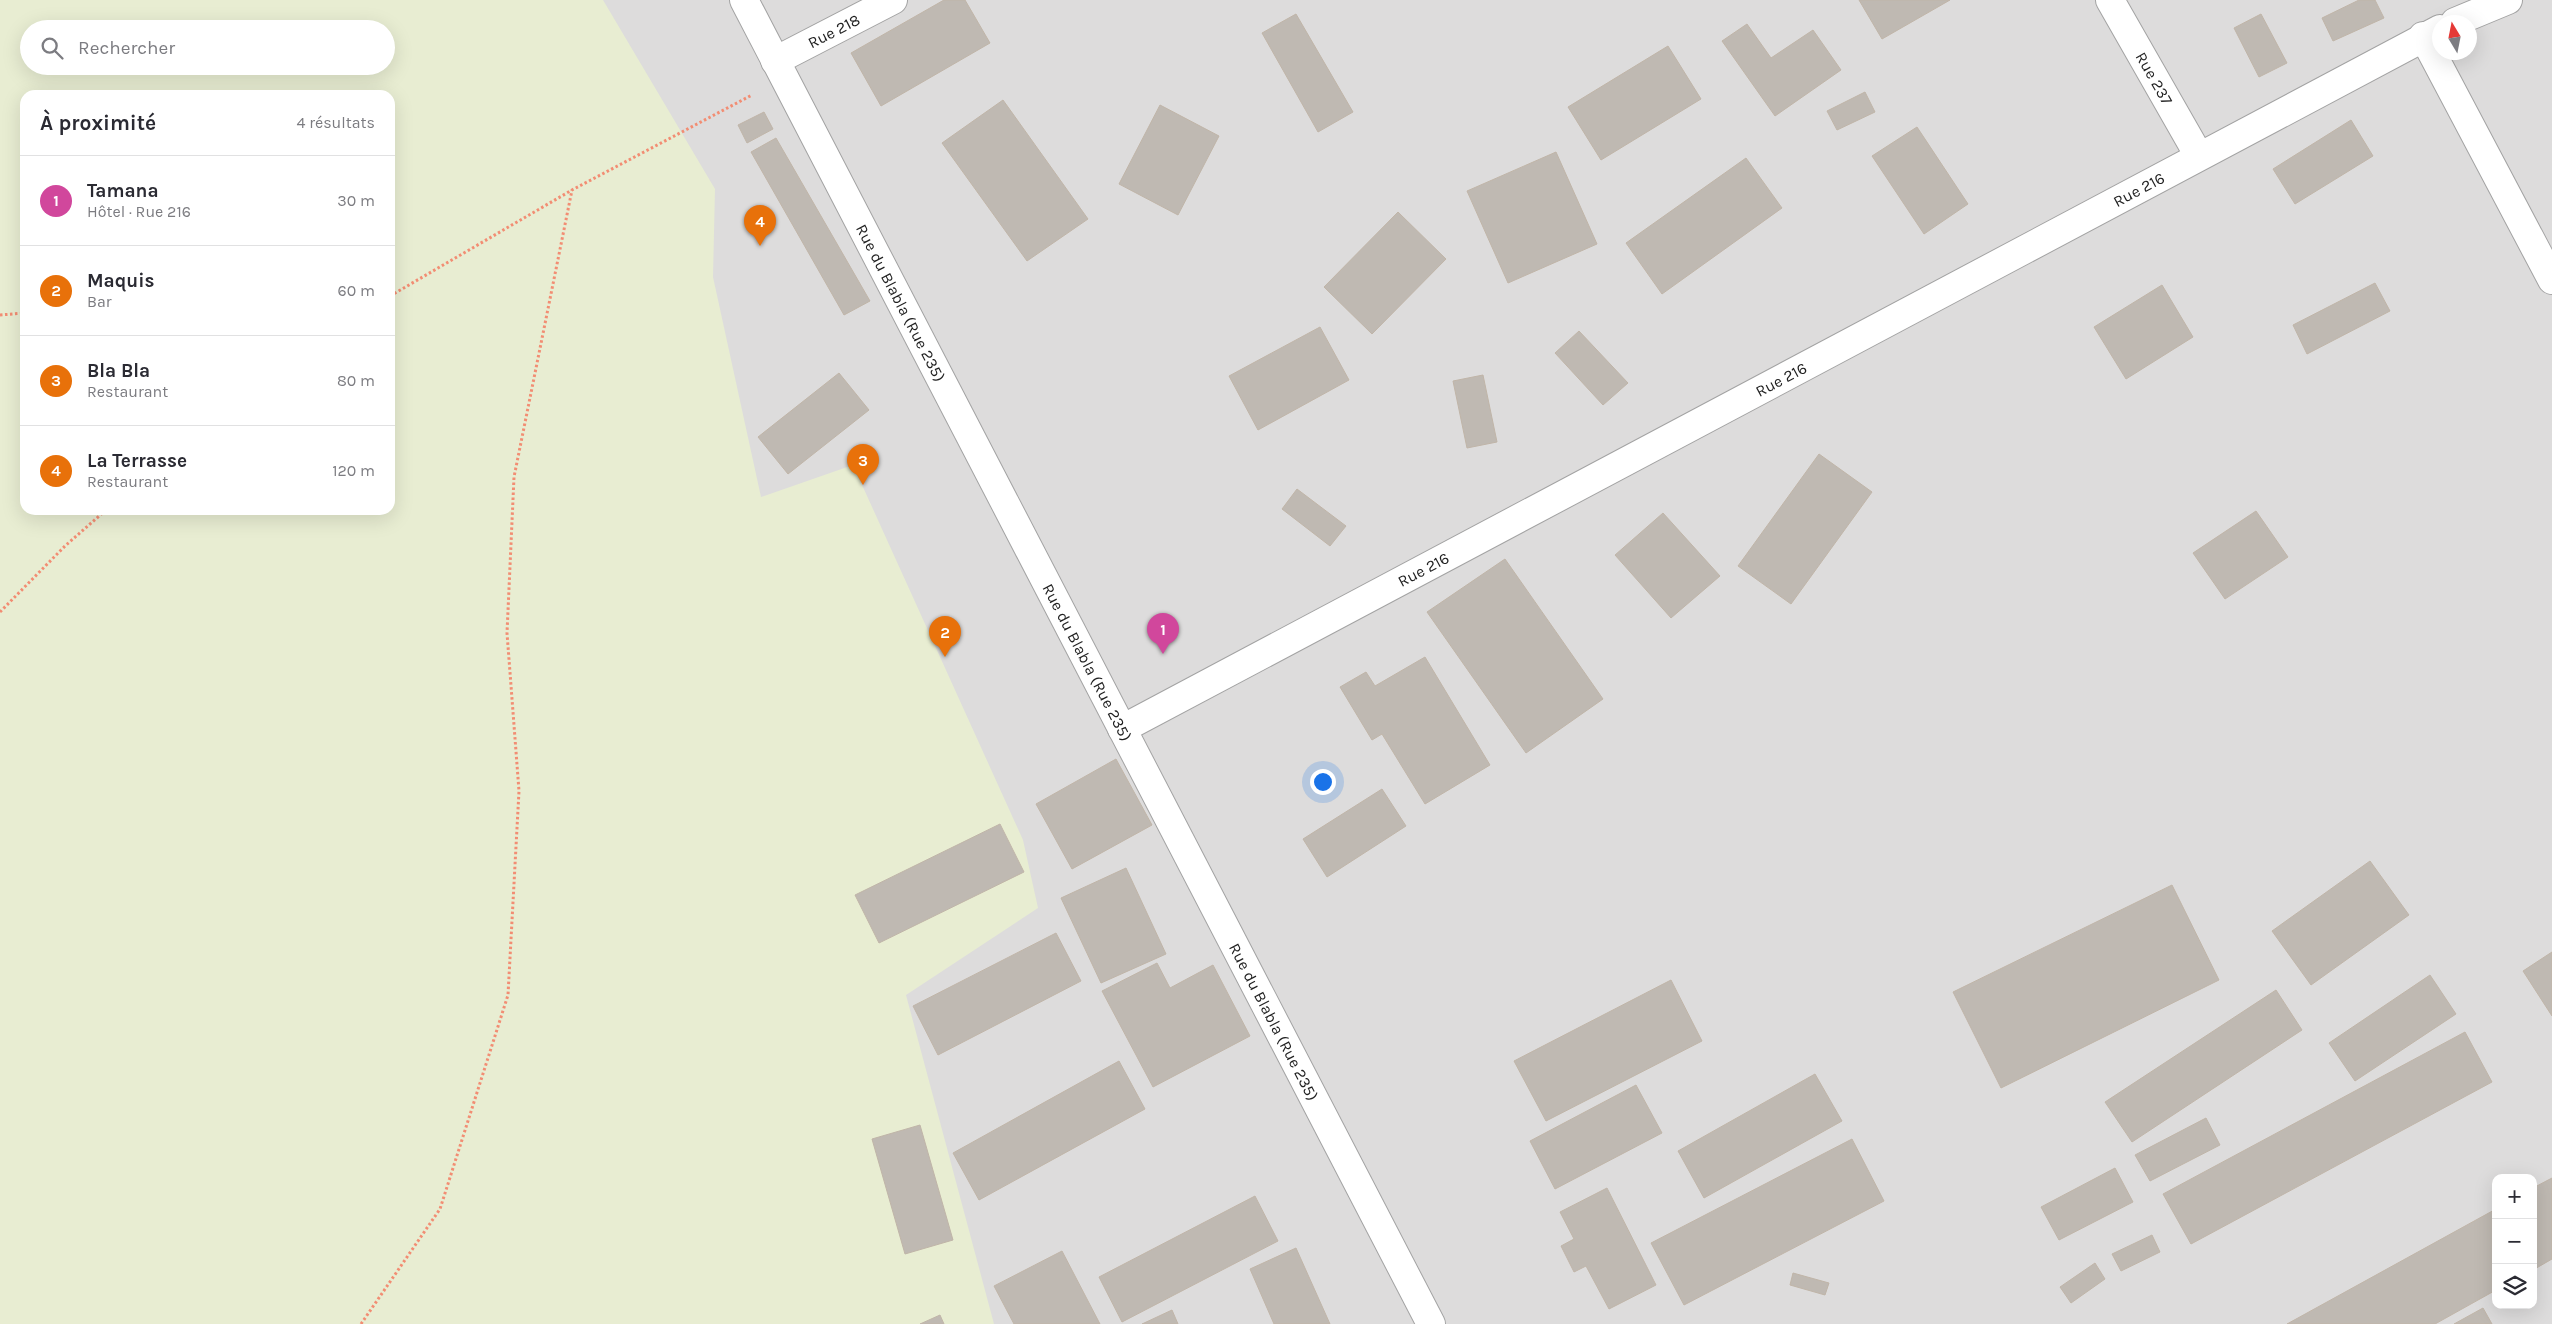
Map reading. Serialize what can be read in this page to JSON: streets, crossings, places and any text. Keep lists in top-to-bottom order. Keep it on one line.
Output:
{"streets":{"street":["Rue 218","Rue 237","Rue 216","Rue du Blabla (Rue 235)"]},"crossings":[["Rue 218","Rue du Blabla (Rue 235)"],["Rue 237","Rue 216"],["Rue 216","Rue du Blabla (Rue 235)"]],"north":"top","page":{"search":"Rechercher","heading":["À proximité","4 résultats"],"list":[{"mark":"1","name":"Tamana","note":"Hôtel · Rue 216","value":"30 m"},{"mark":"2","name":"Maquis","note":"Bar","value":"60 m"},{"mark":"3","name":"Bla Bla","note":"Restaurant","value":"80 m"},{"mark":"4","name":"La Terrasse","note":"Restaurant","value":"120 m"}],"pins":["4","3","1","2"],"map_buttons":["+","−"]}}
